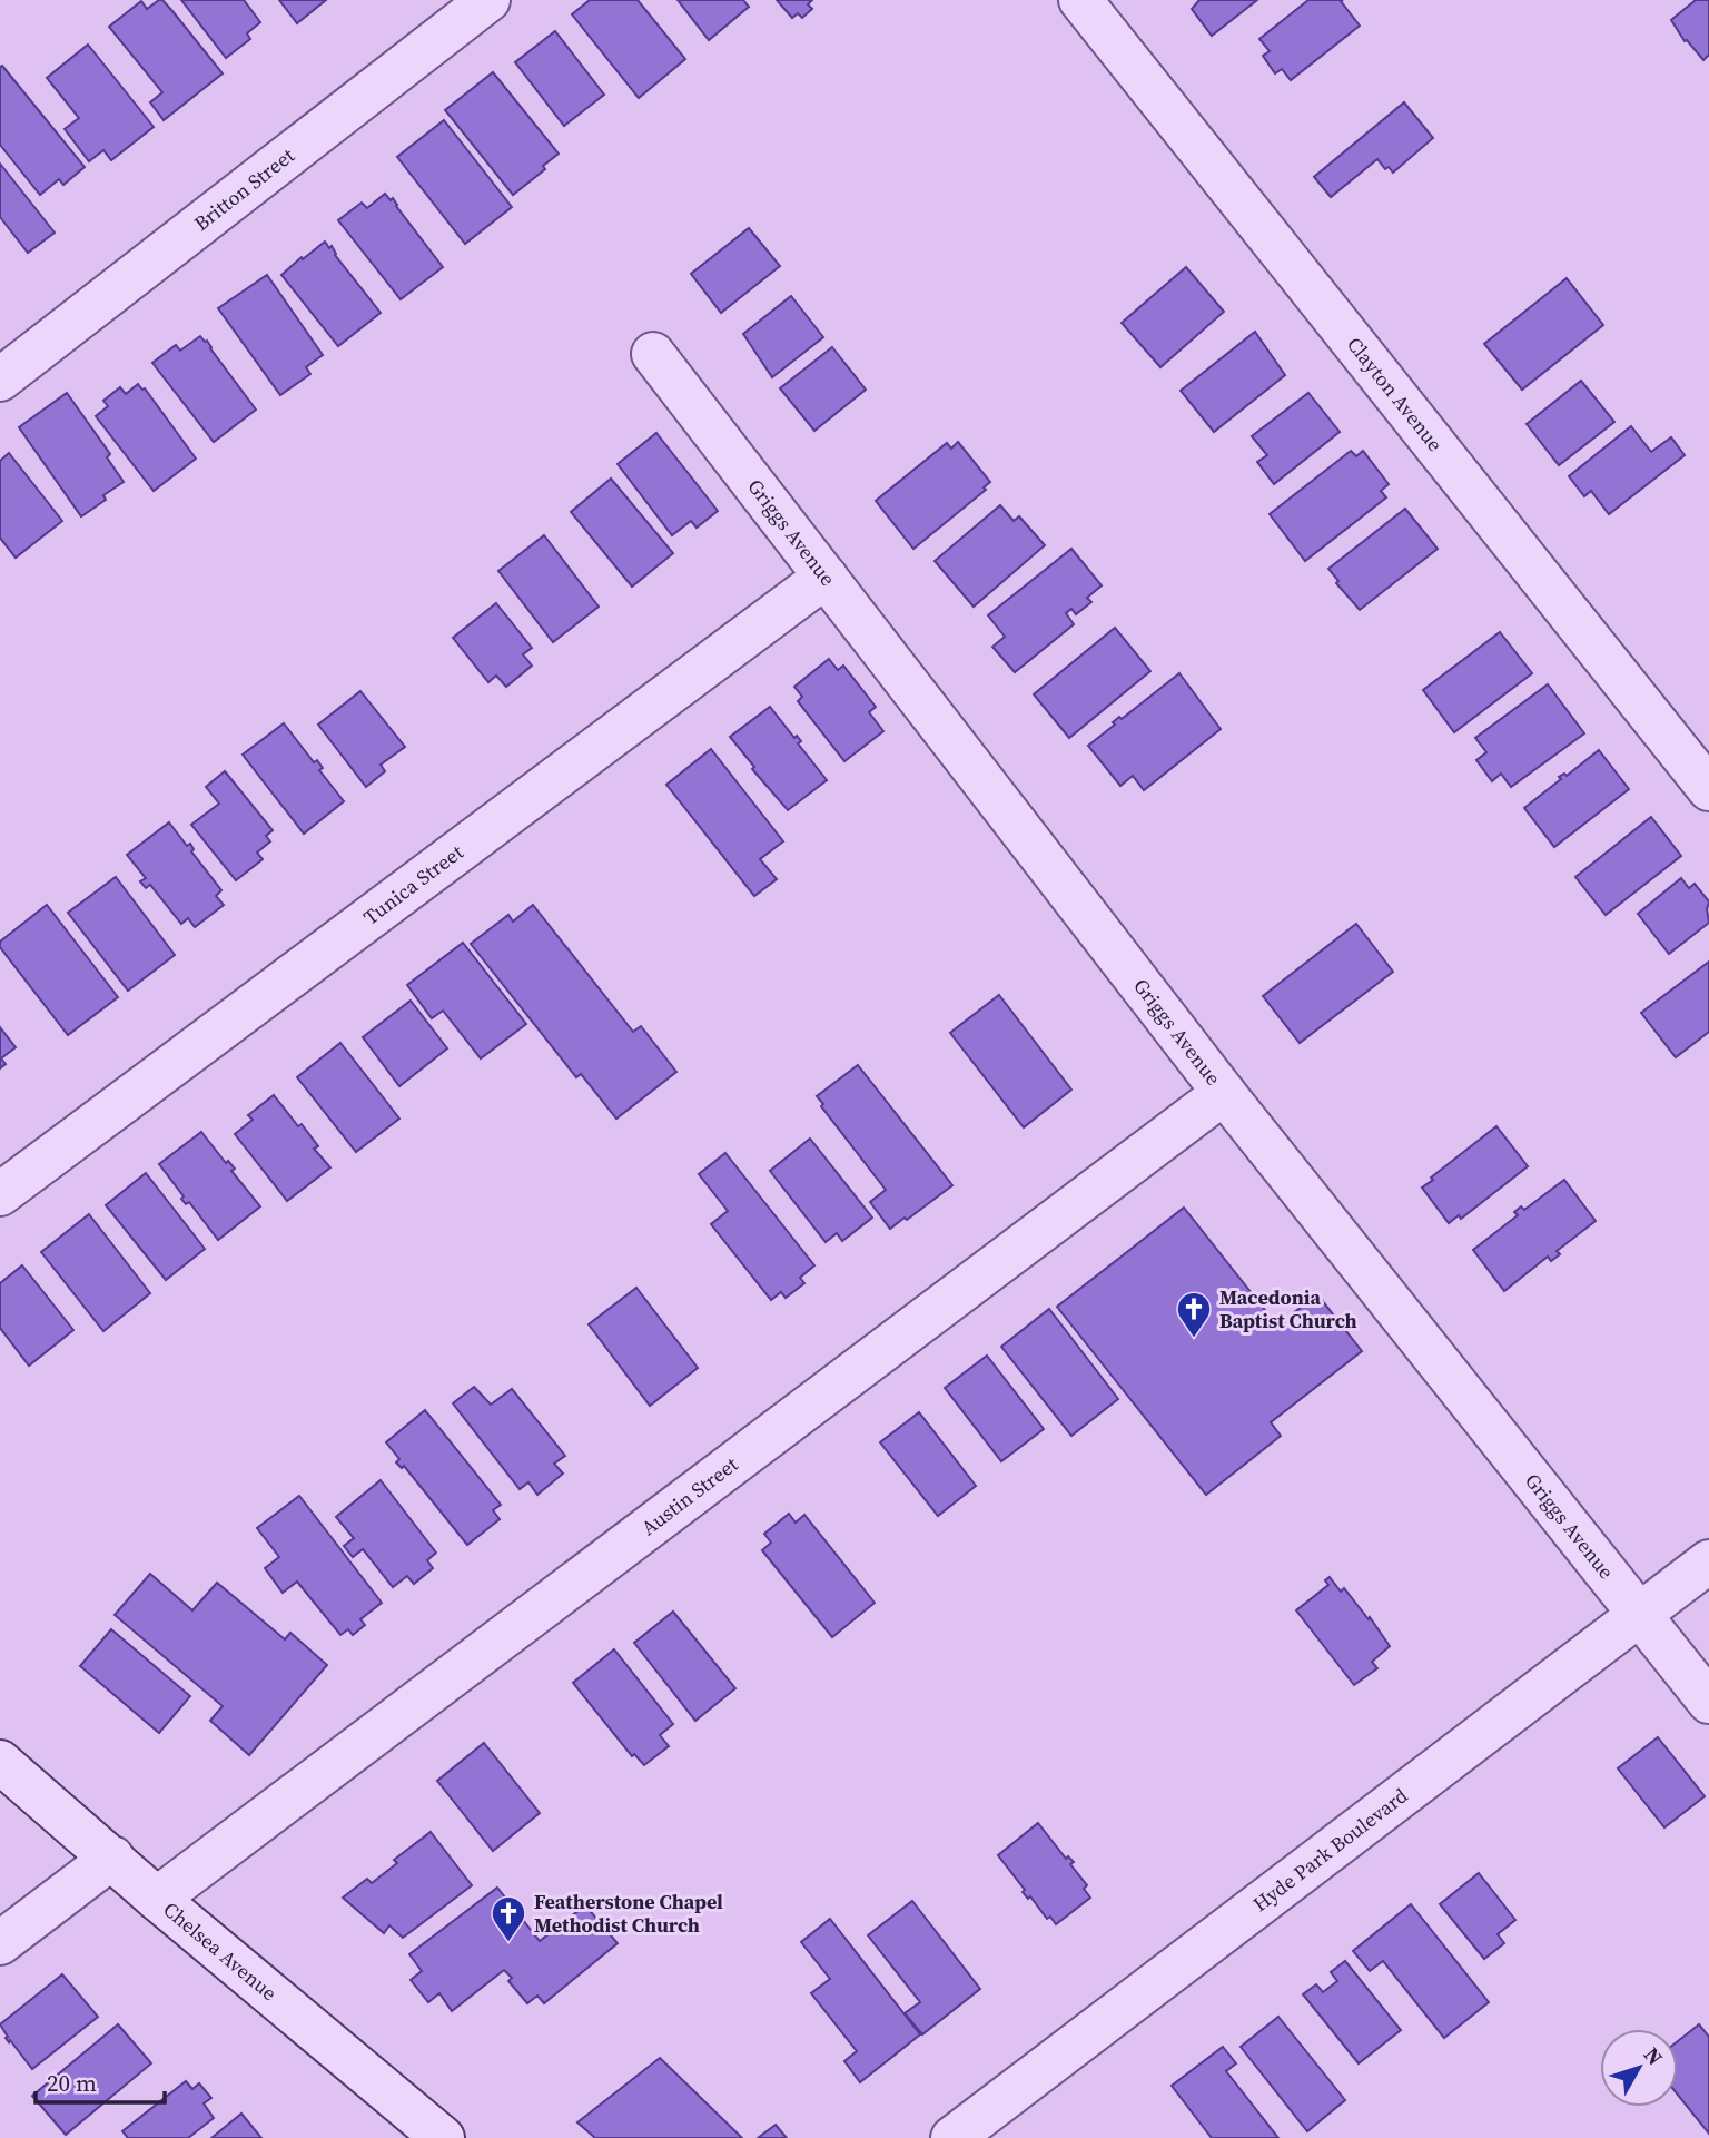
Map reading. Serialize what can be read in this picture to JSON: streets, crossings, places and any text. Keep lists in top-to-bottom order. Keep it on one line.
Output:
{"streets":{"street":["Britton Street","Clayton Avenue","Griggs Avenue","Tunica Street","Austin Street","Hyde Park Boulevard","Chelsea Avenue"]},"crossings":[["Griggs Avenue","Tunica Street"],["Griggs Avenue","Austin Street"],["Griggs Avenue","Hyde Park Boulevard"],["Austin Street","Chelsea Avenue"]],"places":{"church":["Macedonia Baptist Church","Featherstone Chapel Methodist Church"]},"scale_bar":"20 m","north":"top right"}
